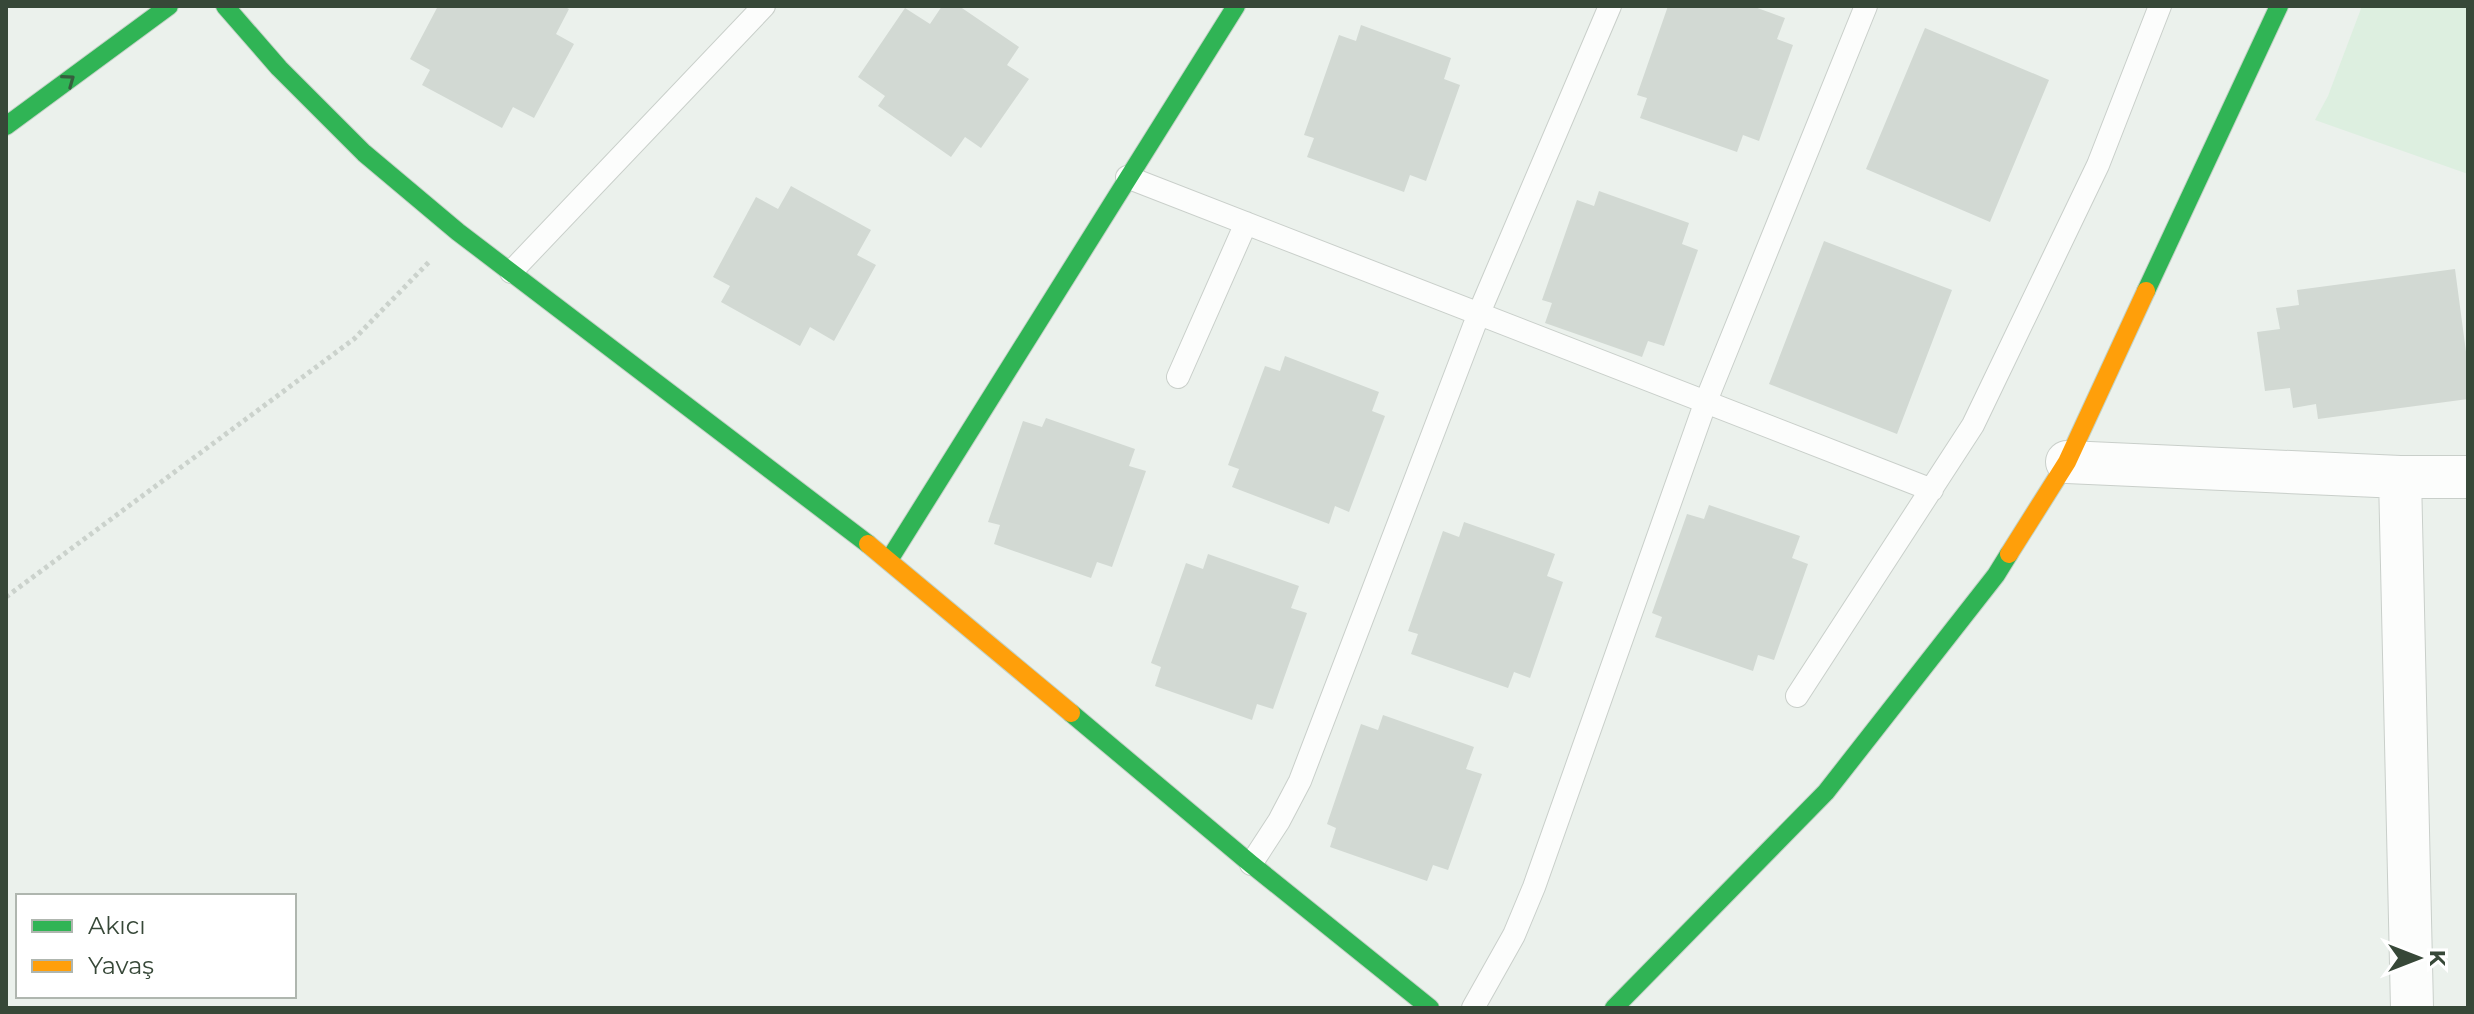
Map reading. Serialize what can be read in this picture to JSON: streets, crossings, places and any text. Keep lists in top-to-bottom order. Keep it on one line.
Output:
{"legend":["Akıcı","Yavaş"],"north":"right"}
